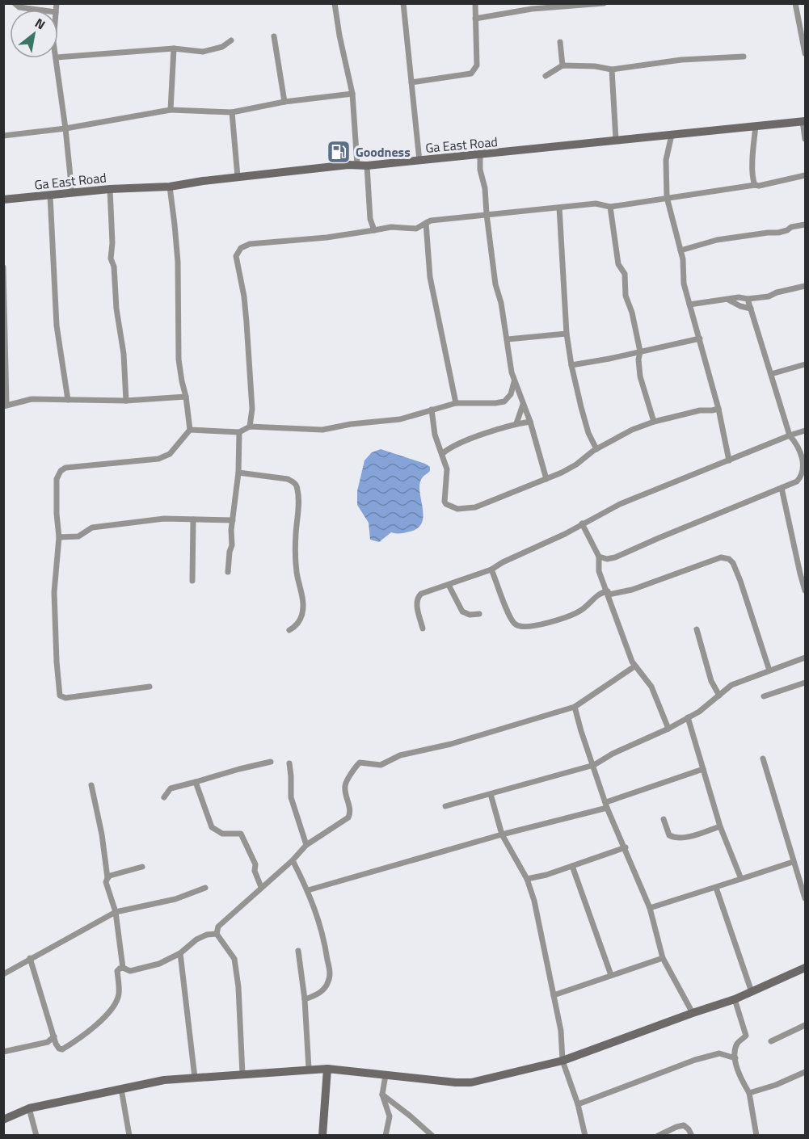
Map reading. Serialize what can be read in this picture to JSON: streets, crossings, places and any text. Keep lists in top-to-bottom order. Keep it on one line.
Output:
{"streets":{"street":["Ga East Road"]},"places":{"fuel station":["Goodness"]},"north":"top right"}
